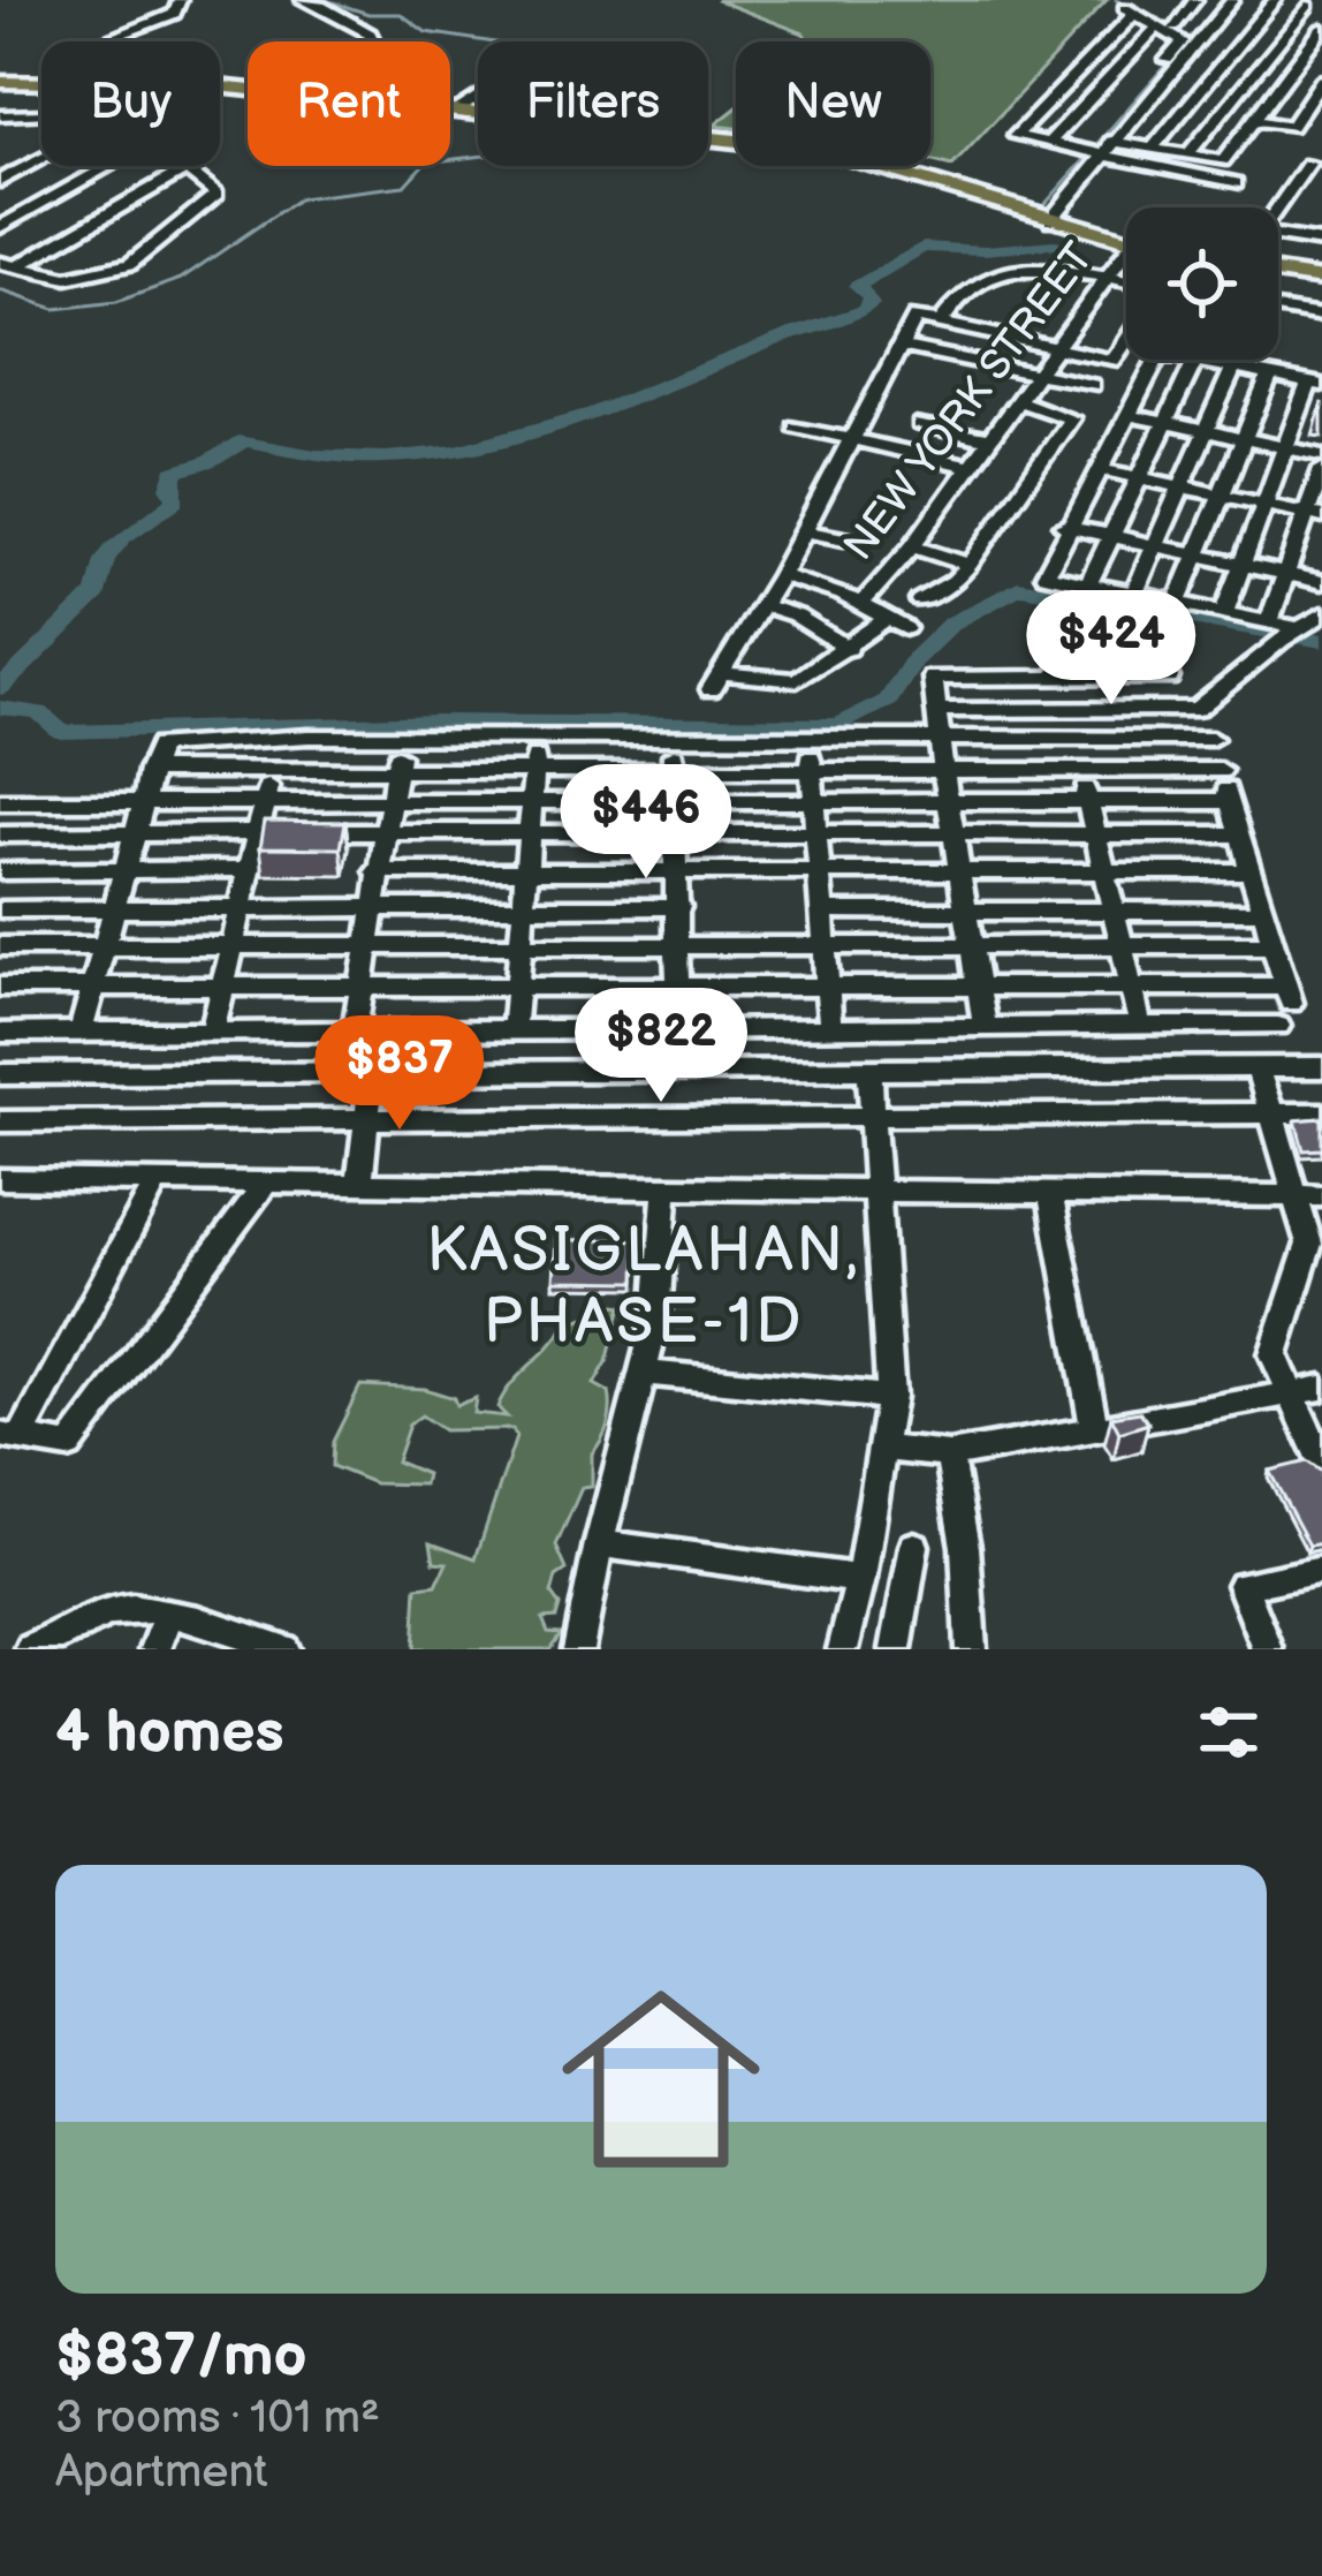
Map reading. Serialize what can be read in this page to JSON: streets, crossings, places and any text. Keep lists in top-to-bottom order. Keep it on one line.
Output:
{"streets":{"street":["NEW YORK STREET"]},"districts":["KASIGLAHAN, PHASE-1D"],"page":{"chip":["Buy","Rent","Filters","New"],"price":["$424","$446","$822","$837"],"heading":"4 homes","list":[{"name":"$837/mo","note":"3 rooms · 101 m² · Apartment"}]}}
